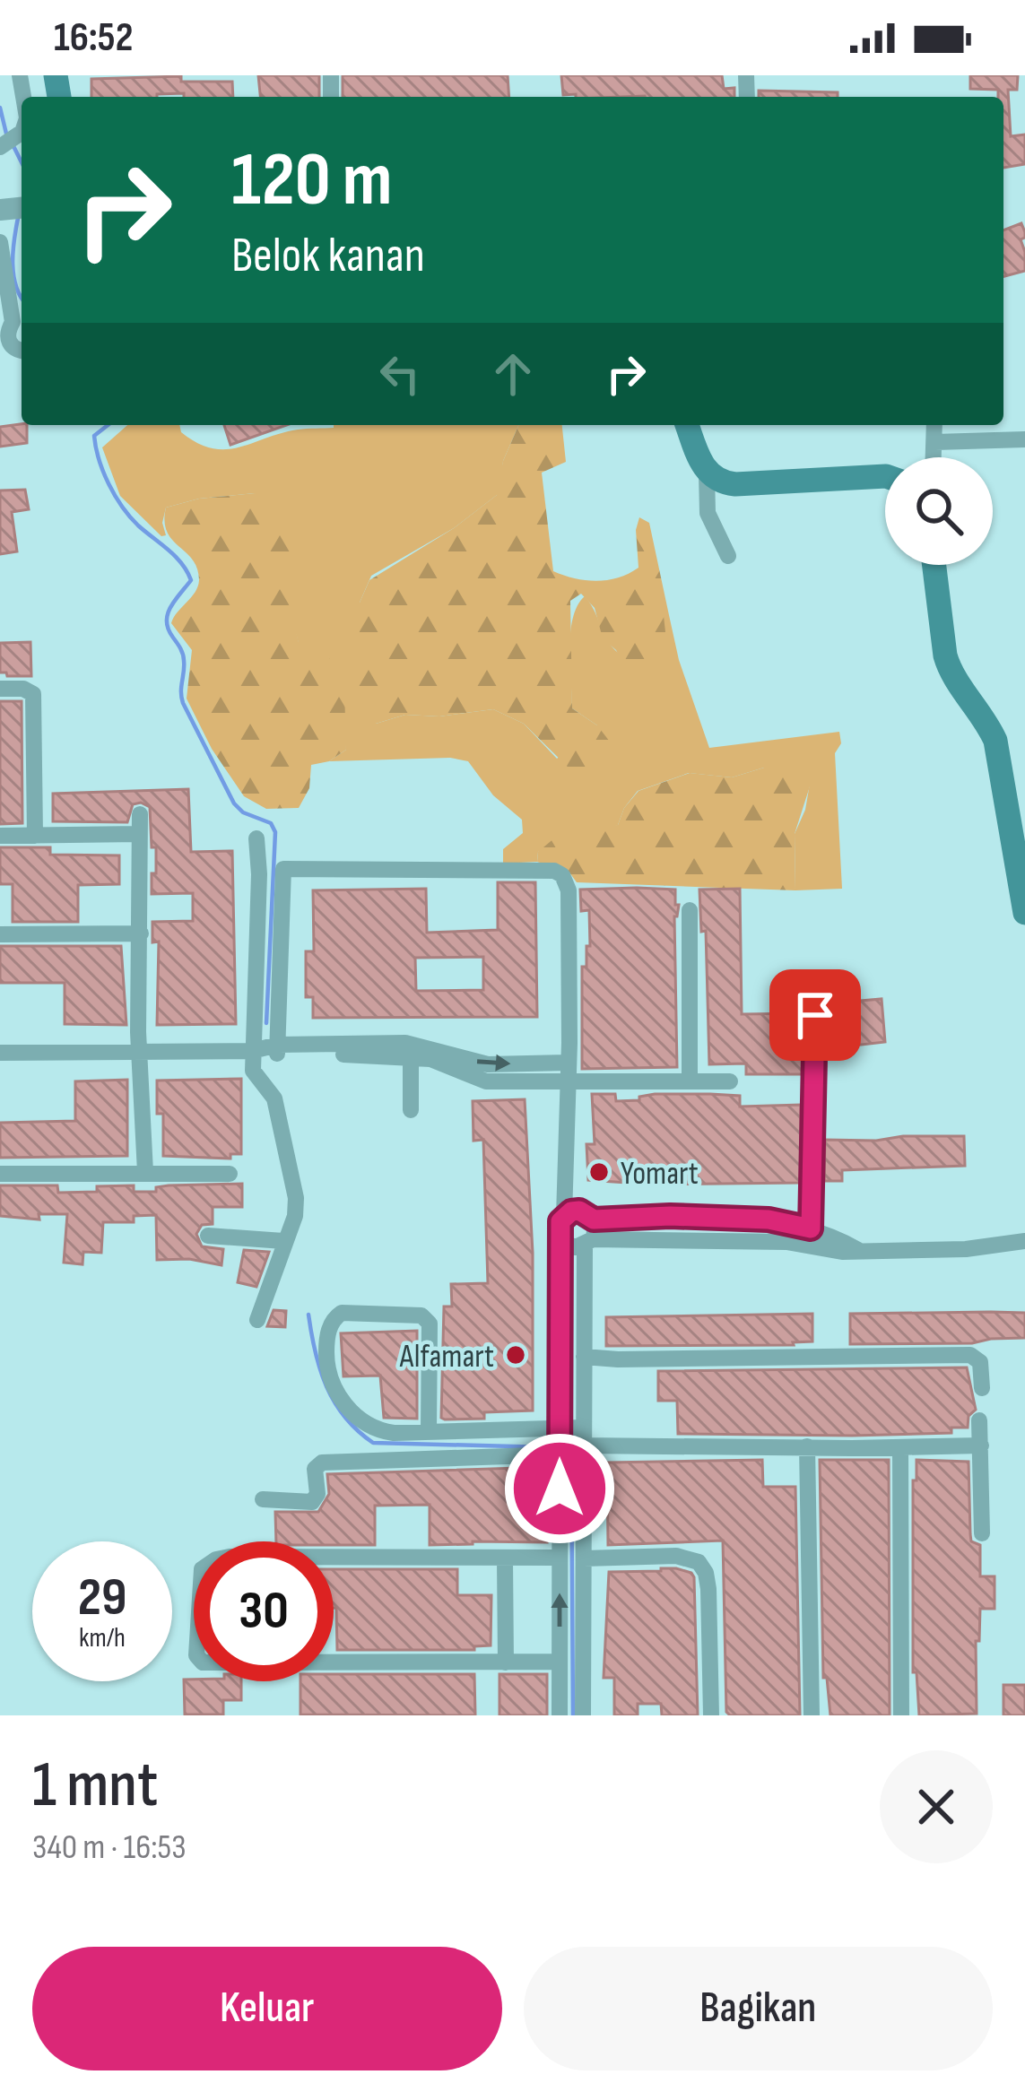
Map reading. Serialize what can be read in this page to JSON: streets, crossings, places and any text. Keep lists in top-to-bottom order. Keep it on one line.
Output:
{"places":["Yomart","Alfamart"],"page":{"status":"16:52","turn":["120 m","Belok kanan"],"speed":"29 km/h","limit":"30","heading":["1 mnt","340 m · 16:53"],"buttons":["Keluar","Bagikan"]}}
